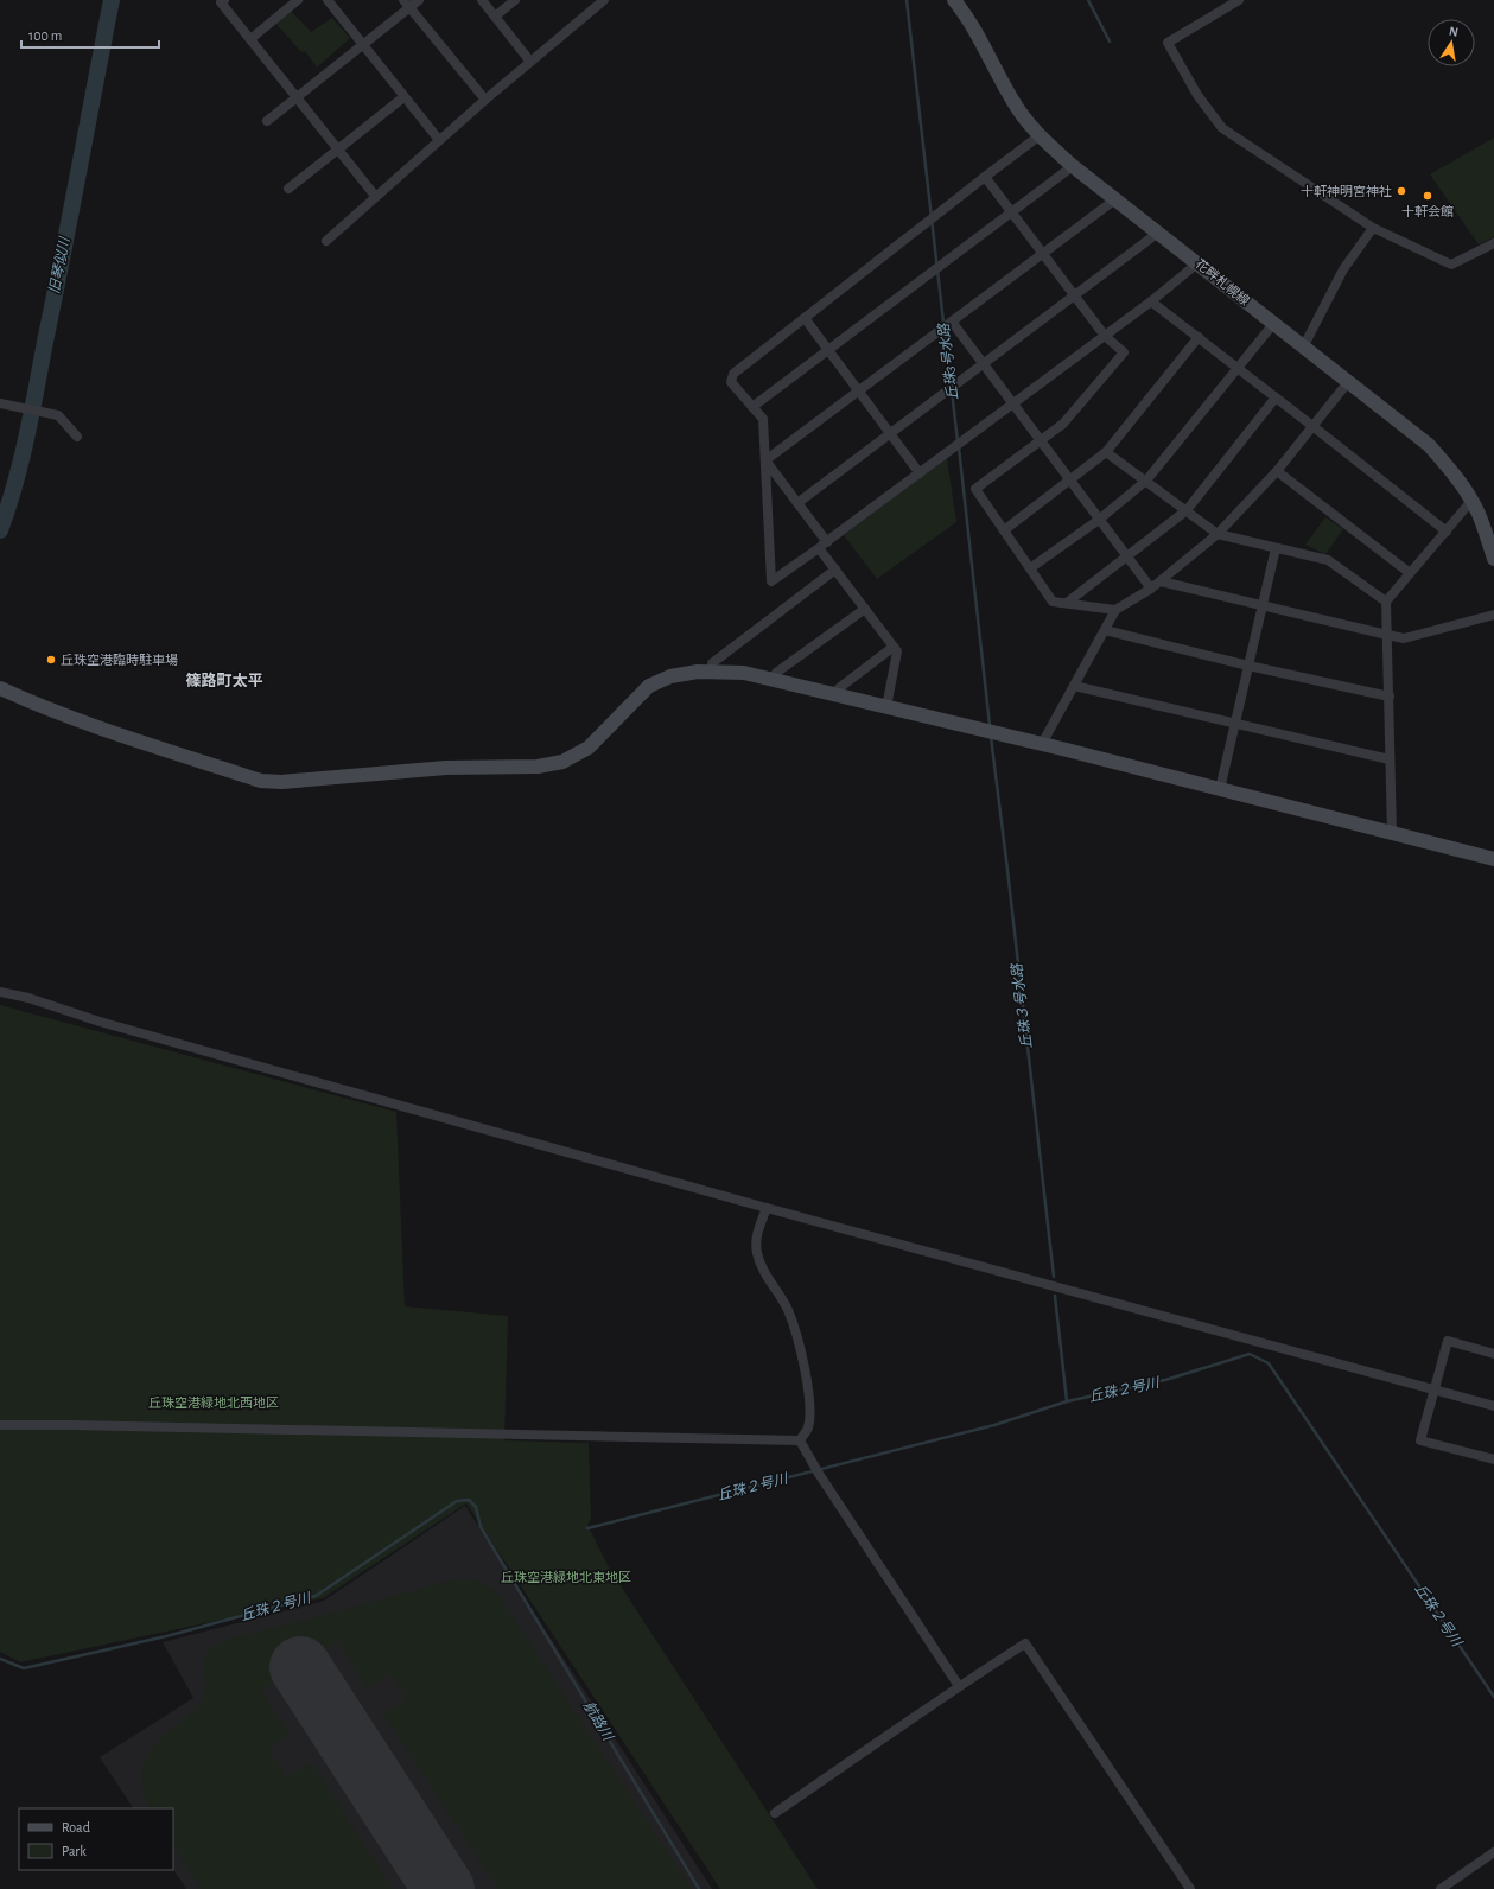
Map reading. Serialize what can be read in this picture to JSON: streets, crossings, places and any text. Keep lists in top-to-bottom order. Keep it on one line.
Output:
{"streets":{"street":["花畔札幌線"]},"districts":["篠路町太平"],"water":["旧琴似川","丘珠3号水路","丘珠３号水路","丘珠２号川","航路川"],"parks":["丘珠空港緑地北西地区","丘珠空港緑地北東地区"],"places":["十軒神明宮神社","十軒会館","丘珠空港臨時駐車場"],"legend":["Road","Park"],"scale_bar":"100 m","north":"top"}
